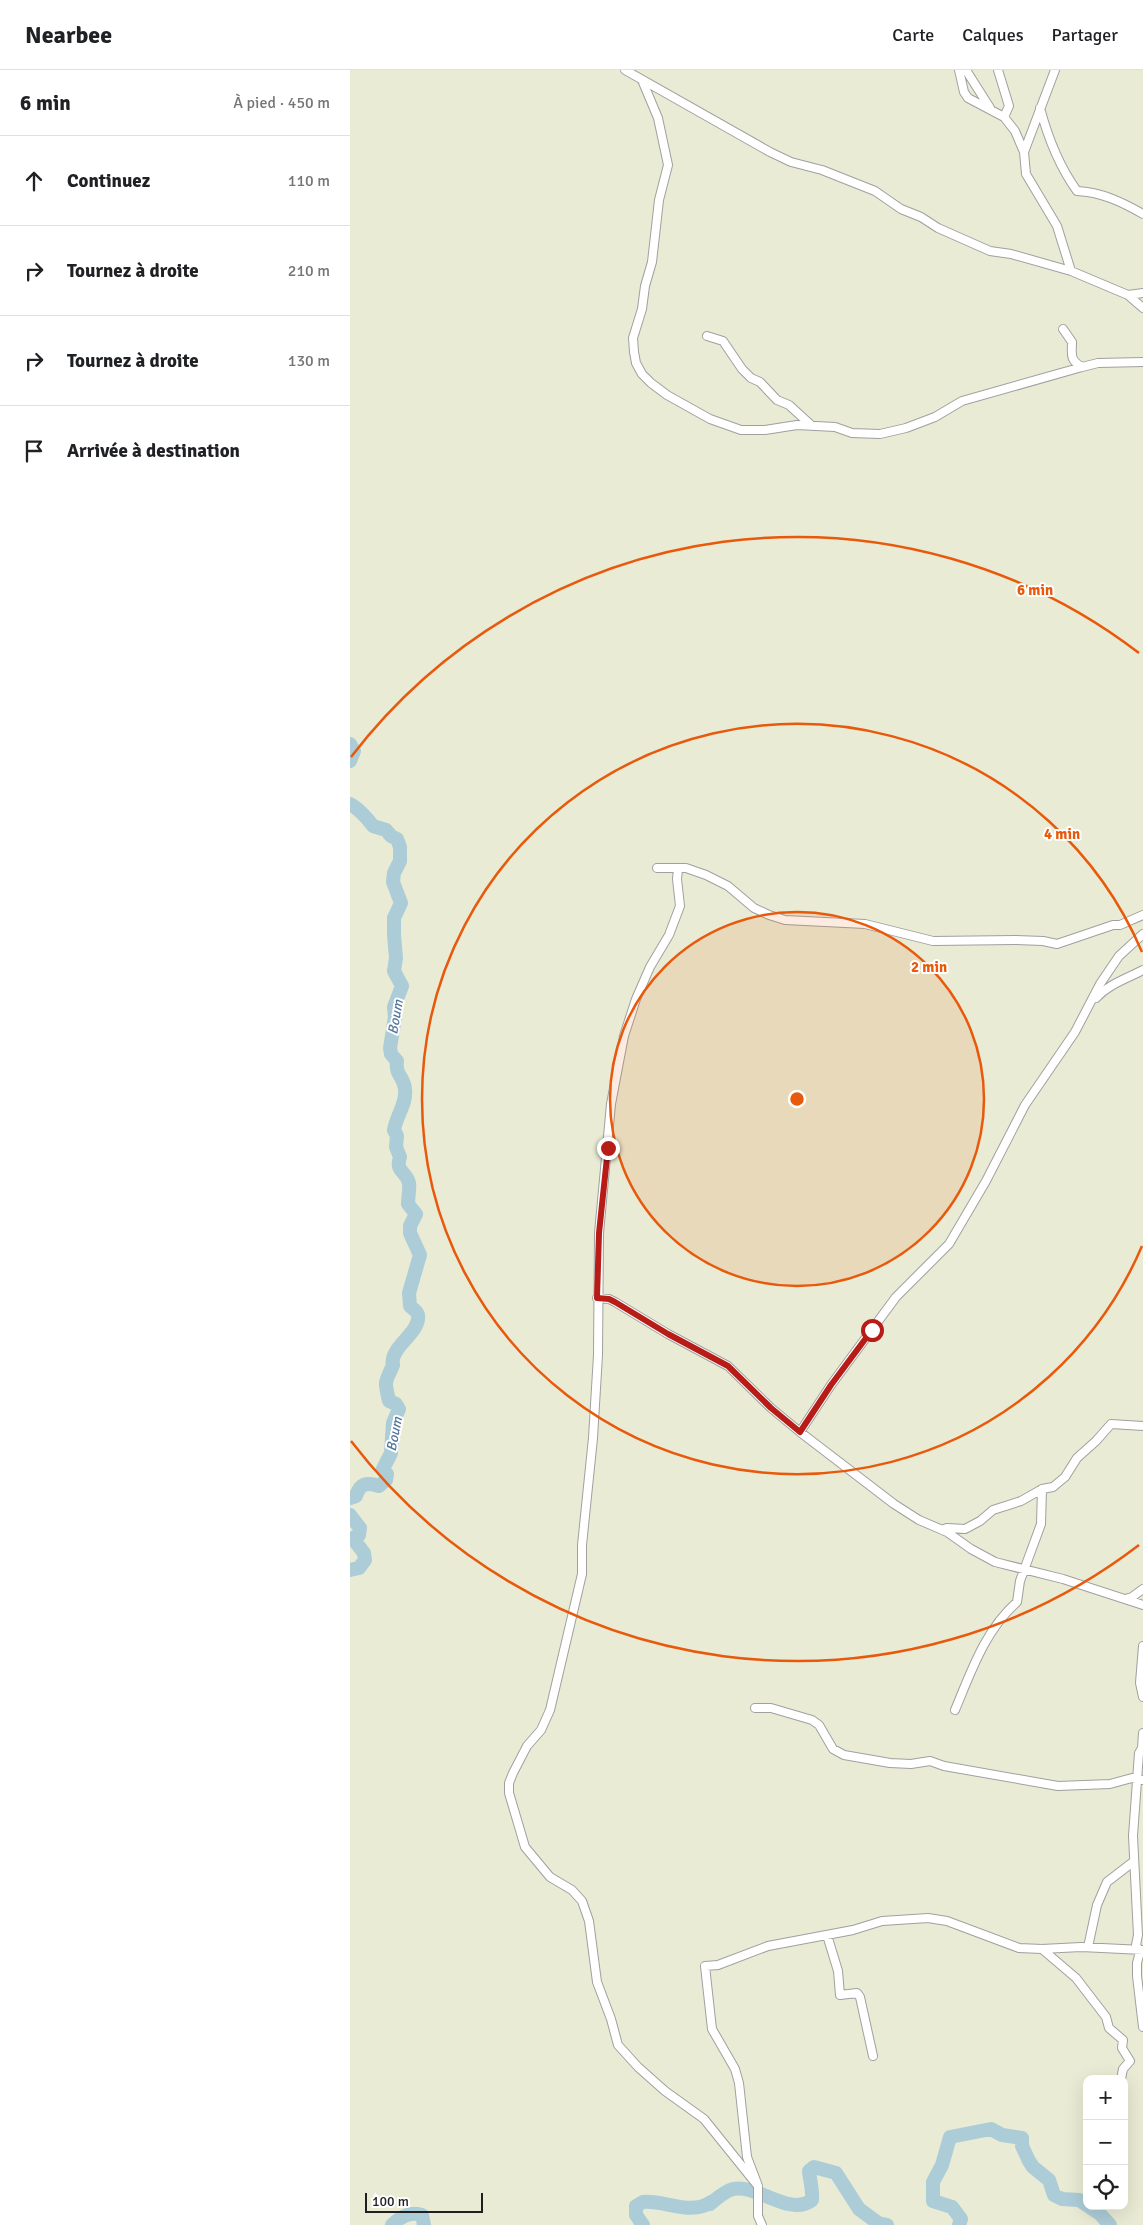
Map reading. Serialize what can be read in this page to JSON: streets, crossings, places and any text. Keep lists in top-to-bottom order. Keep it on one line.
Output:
{"water":["Boum"],"scale_bar":"100 m","page":{"header":"Nearbee","nav":["Carte","Calques","Partager"],"heading":["6 min","À pied · 450 m"],"list":[["Continuez","110 m"],["Tournez à droite","210 m"],["Tournez à droite","130 m"],"Arrivée à destination"],"map_buttons":["+","−"],"scale":"100 m"},"rings":["6 min","4 min","2 min"]}
